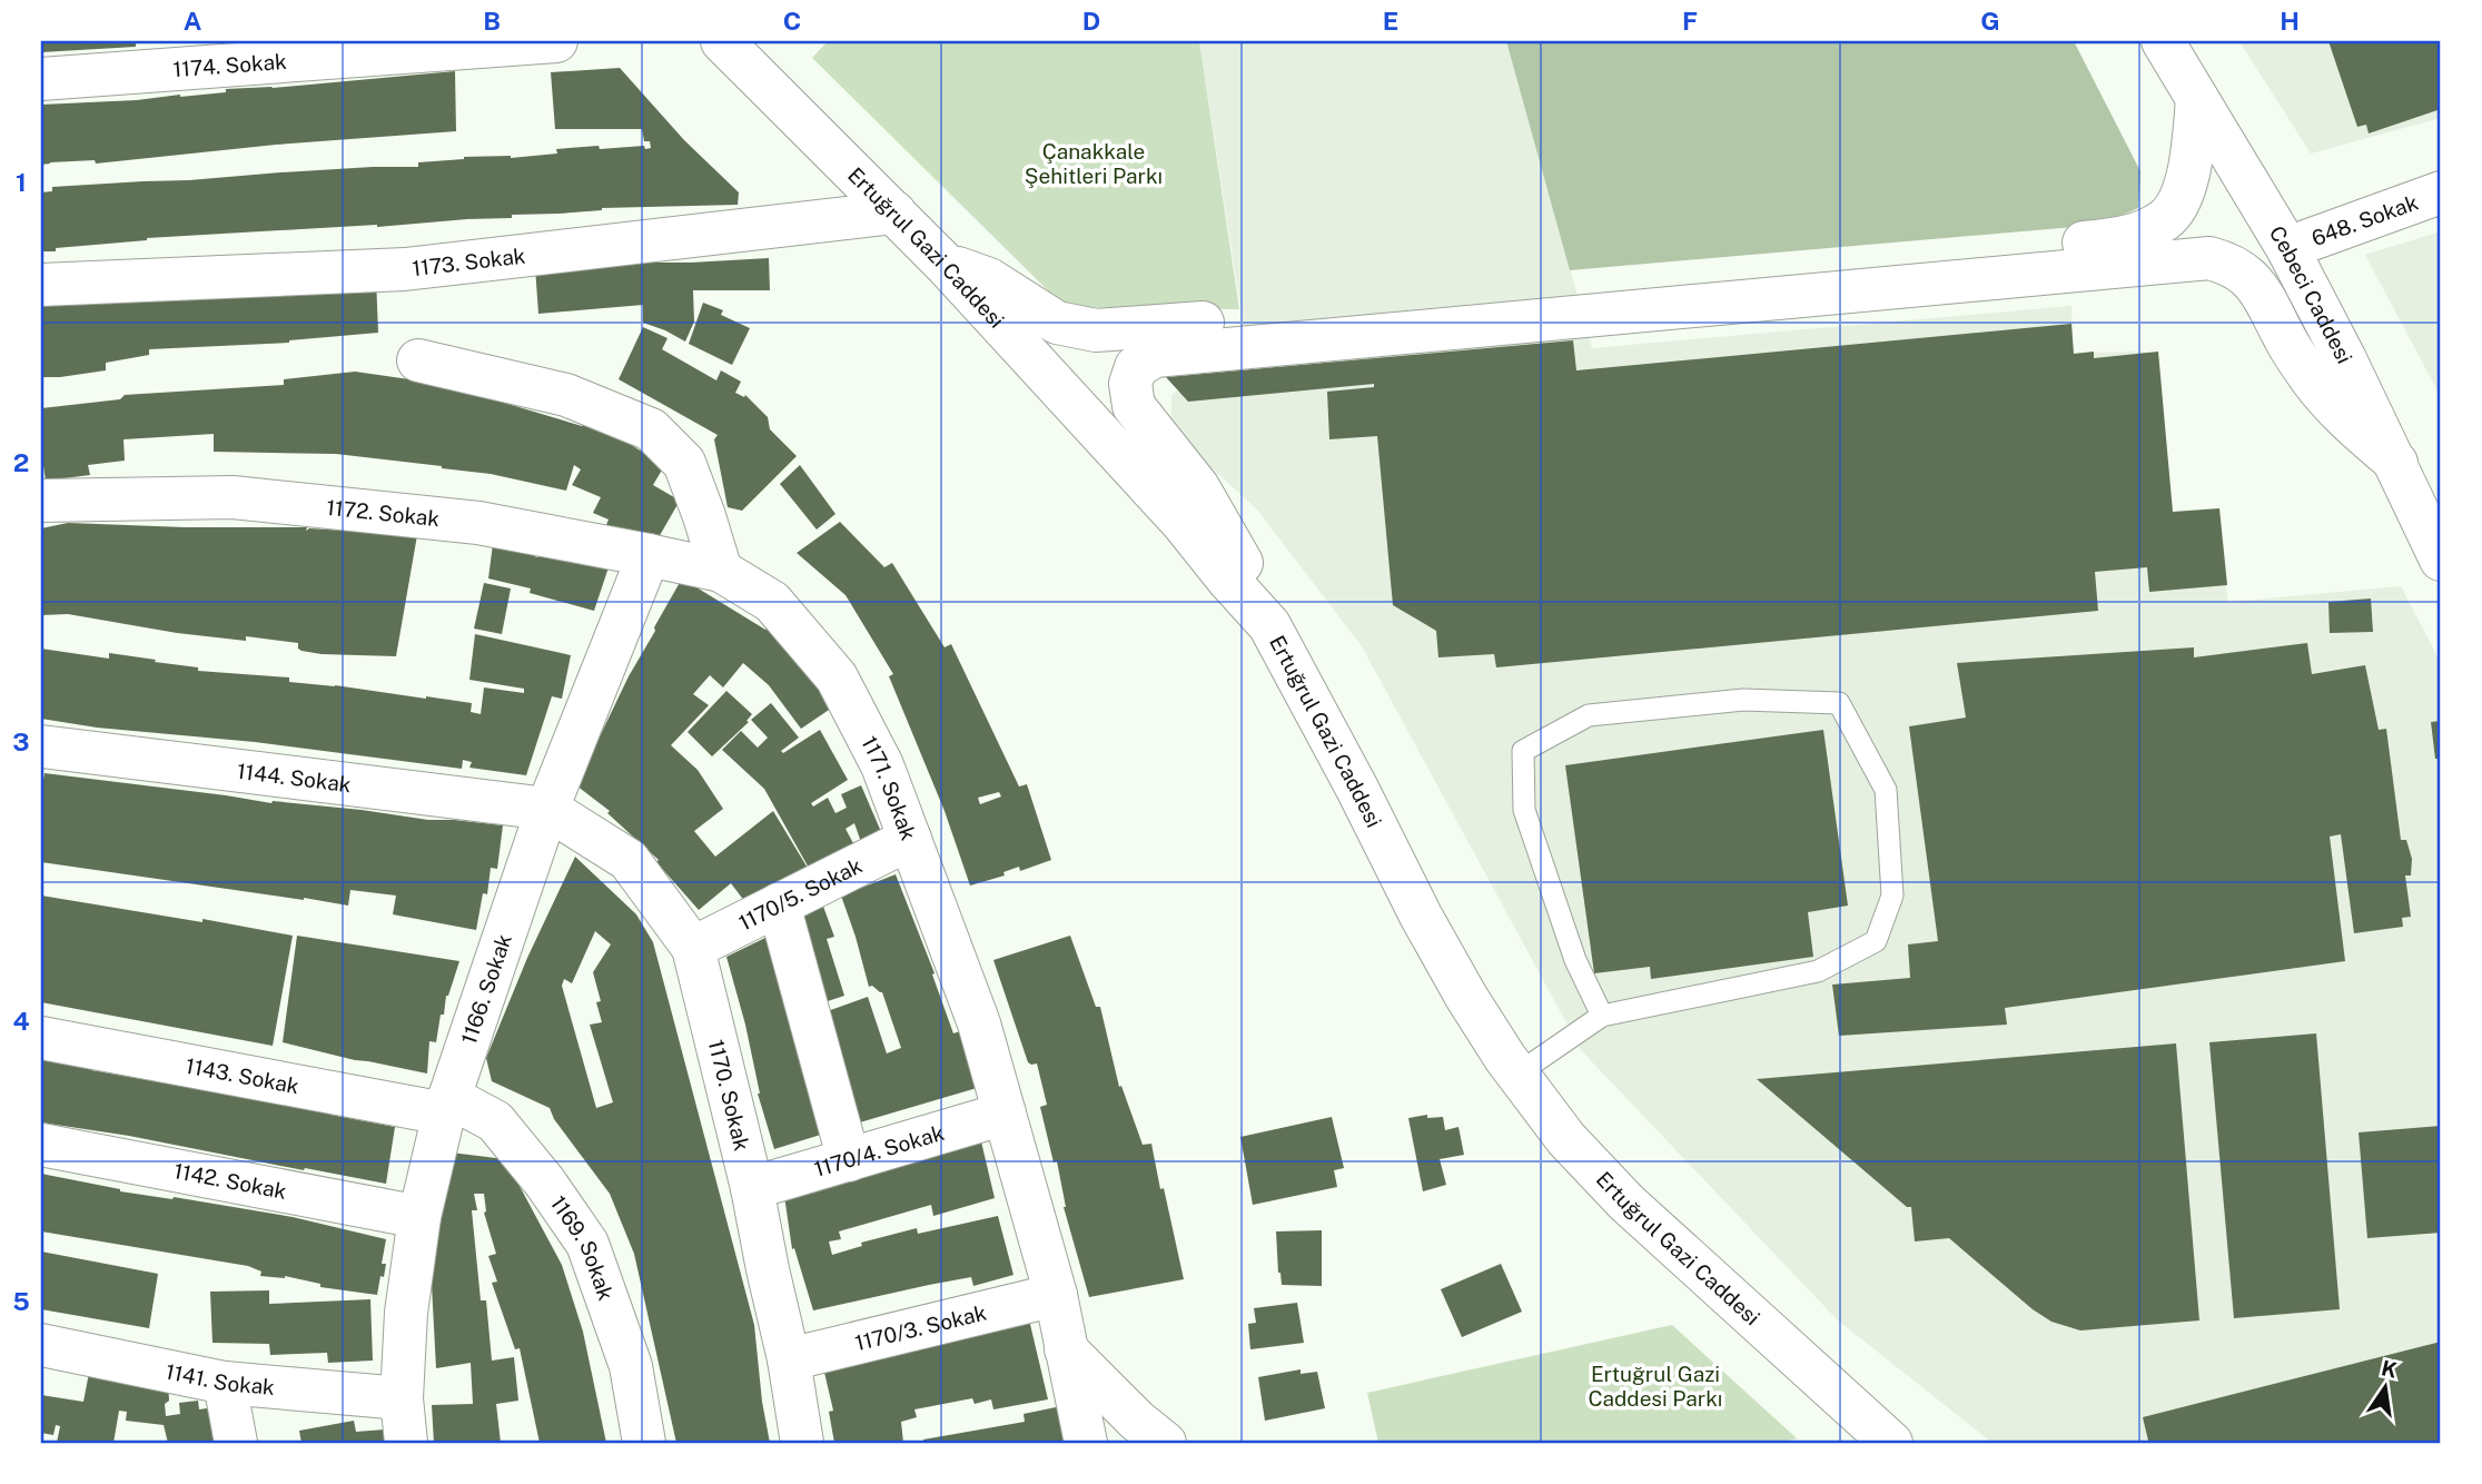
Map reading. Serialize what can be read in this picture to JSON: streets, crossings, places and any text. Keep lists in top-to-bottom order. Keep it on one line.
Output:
{"streets":{"street":["1174. Sokak","648. Sokak","Ertuğrul Gazi Caddesi","1173. Sokak","Cebeci Caddesi","1172. Sokak","1144. Sokak","1171. Sokak","1170/5. Sokak","1166. Sokak","1143. Sokak","1170. Sokak","1170/4. Sokak","1142. Sokak","1169. Sokak","1170/3. Sokak","1141. Sokak"]},"crossings":[["648. Sokak","Cebeci Caddesi"],["Ertuğrul Gazi Caddesi","1173. Sokak"],["1172. Sokak","1171. Sokak"],["1172. Sokak","1166. Sokak"],["1144. Sokak","1166. Sokak"],["1144. Sokak","1170. Sokak"],["1171. Sokak","1170/5. Sokak"],["1171. Sokak","1170/4. Sokak"],["1171. Sokak","1170/3. Sokak"],["1170/5. Sokak","1170. Sokak"],["1166. Sokak","1143. Sokak"],["1166. Sokak","1170. Sokak"],["1166. Sokak","1142. Sokak"],["1166. Sokak","1169. Sokak"],["1166. Sokak","1141. Sokak"],["1143. Sokak","1169. Sokak"],["1170. Sokak","1170/4. Sokak"],["1170. Sokak","1170/3. Sokak"]],"parks":["Çanakkale Şehitleri Parkı","Ertuğrul Gazi Caddesi Parkı"],"north":"top","grid":{"columns":["A","B","C","D","E","F","G","H"],"rows":["1","2","3","4","5"]}}
